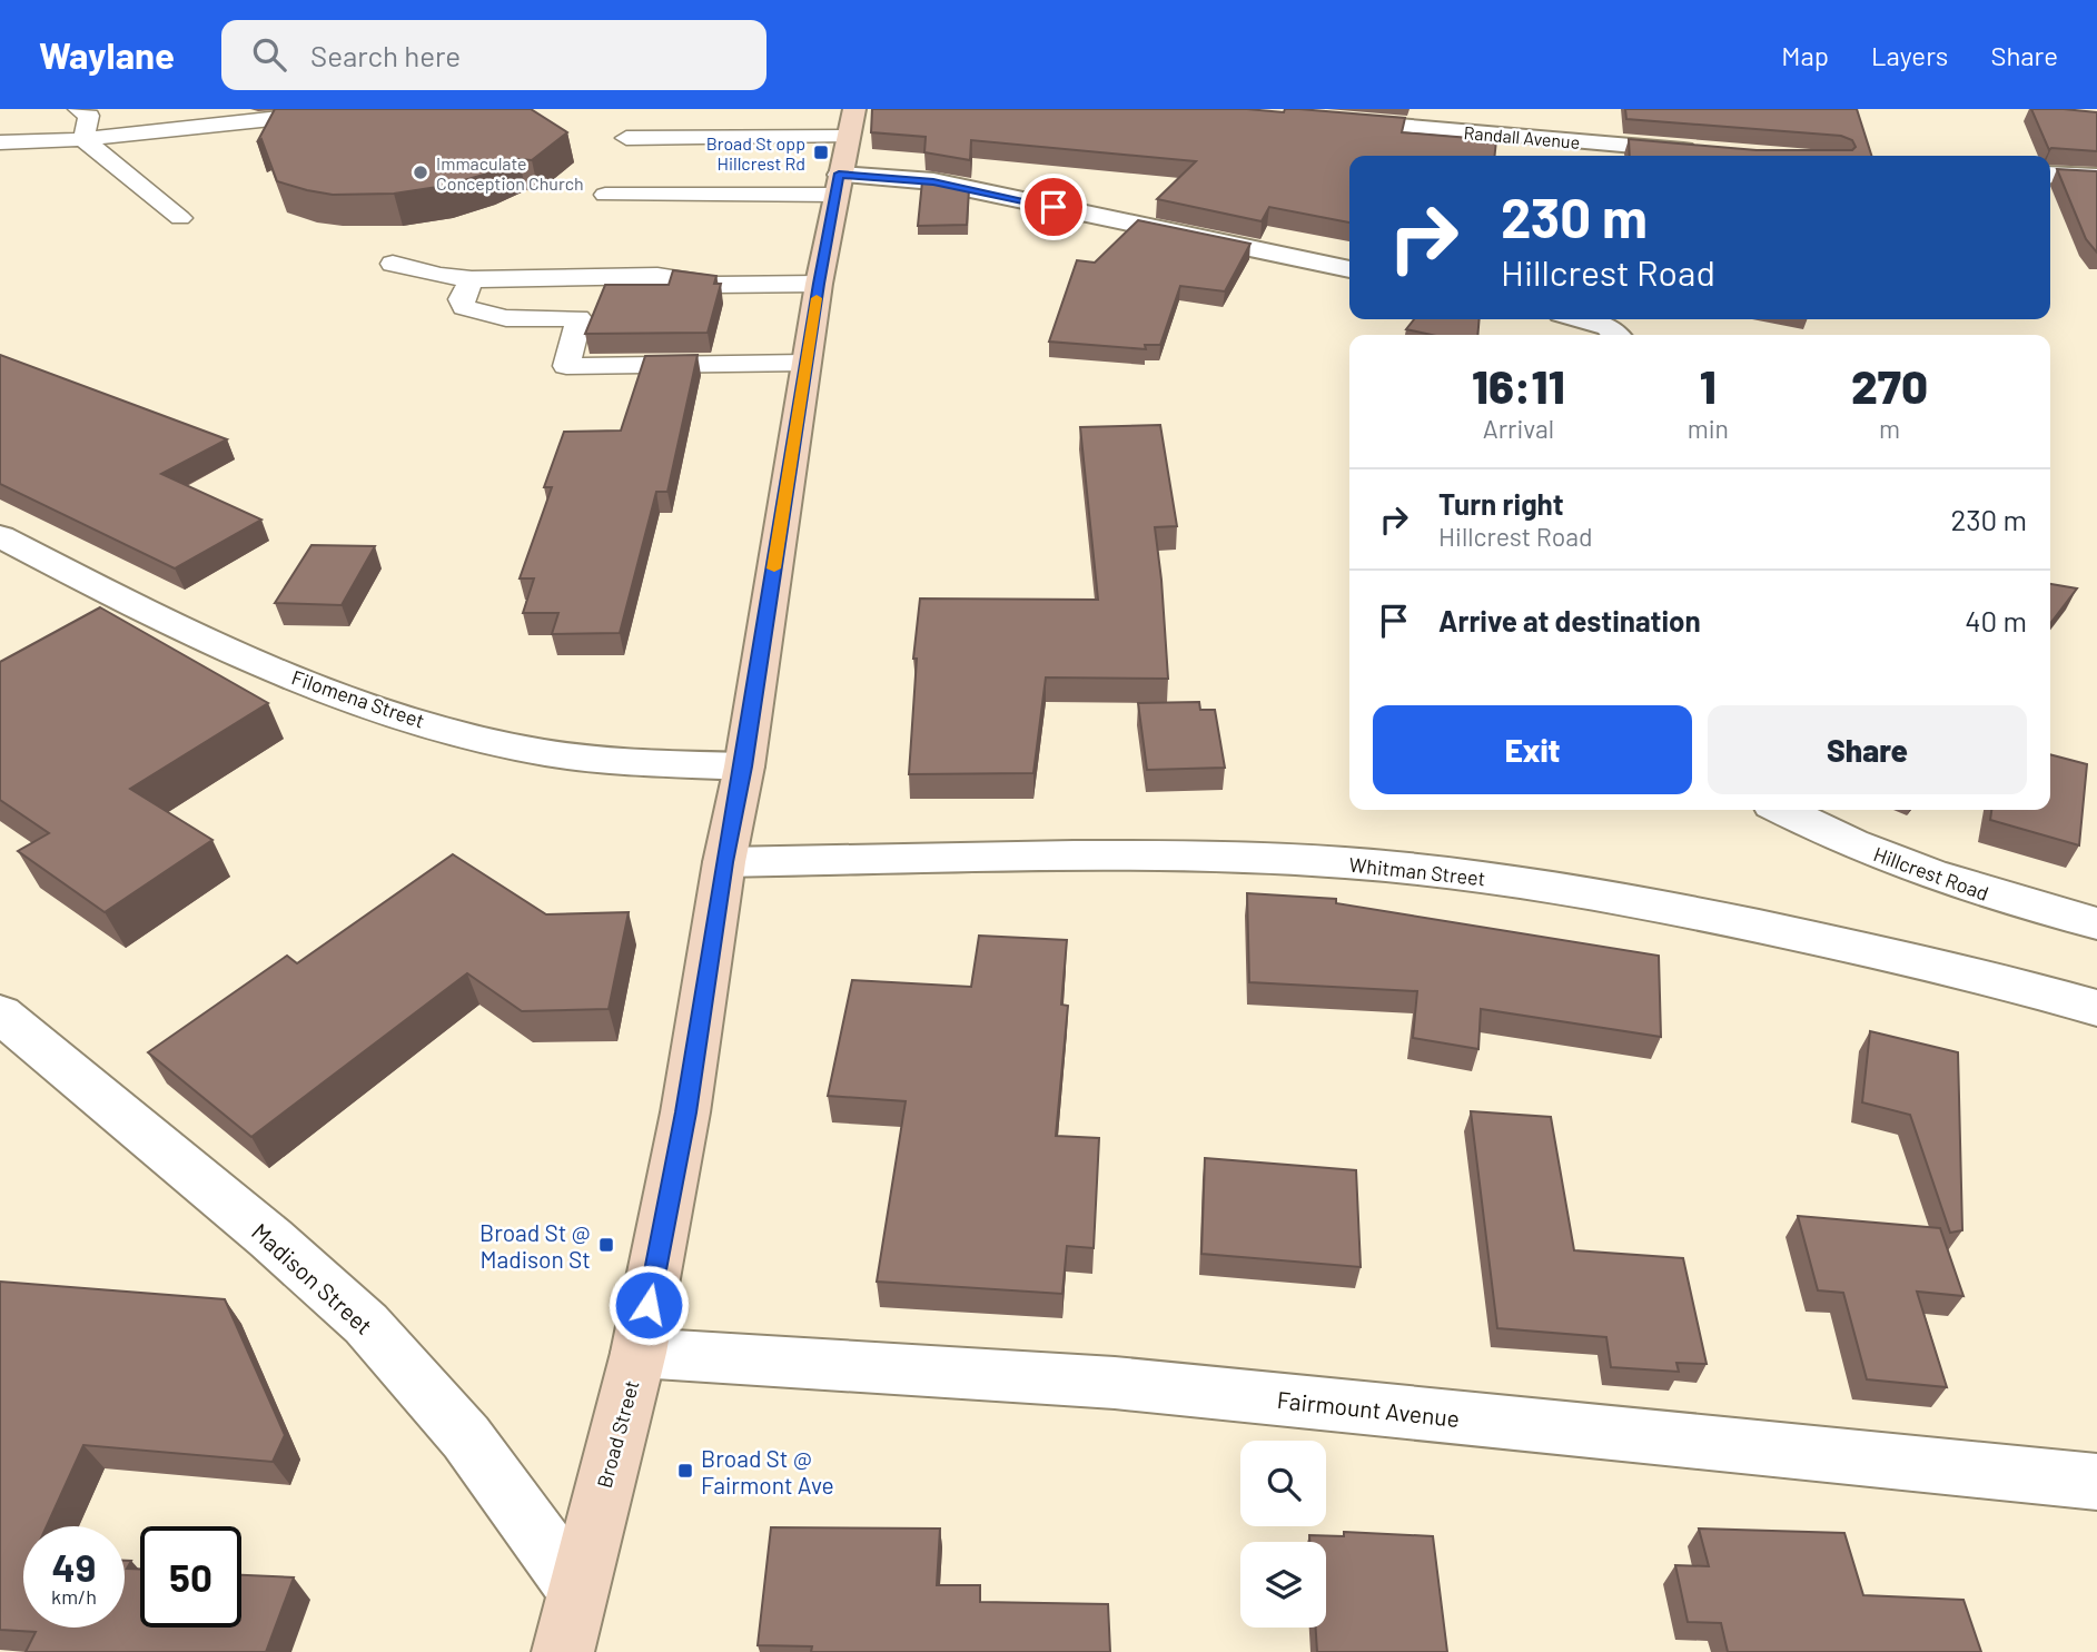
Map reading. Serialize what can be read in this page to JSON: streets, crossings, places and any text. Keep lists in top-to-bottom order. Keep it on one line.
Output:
{"streets":{"main road":["Broad Street"],"street":["Randall Avenue","Filomena Street","Whitman Street","Hillcrest Road","Madison Street","Fairmount Avenue"]},"crossings":[["Filomena Street","Broad Street"],["Whitman Street","Broad Street"],["Madison Street","Broad Street"],["Fairmount Avenue","Broad Street"]],"places":{"transit":["Broad St opp Hillcrest Rd","Broad St @ Madison St","Broad St @ Fairmont Ave"],"other":["Immaculate Conception Church"]},"page":{"header":"Waylane","search":"Search here","nav":["Map","Layers","Share"],"turn":["230 m","Hillcrest Road"],"eta":["16:11","Arrival","1","min","270","m"],"list":[{"name":"Turn right","note":"Hillcrest Road","value":"230 m"},{"name":"Arrive at destination","value":"40 m"}],"buttons":["Exit","Share"],"speed":"49 km/h","limit":"50"}}
